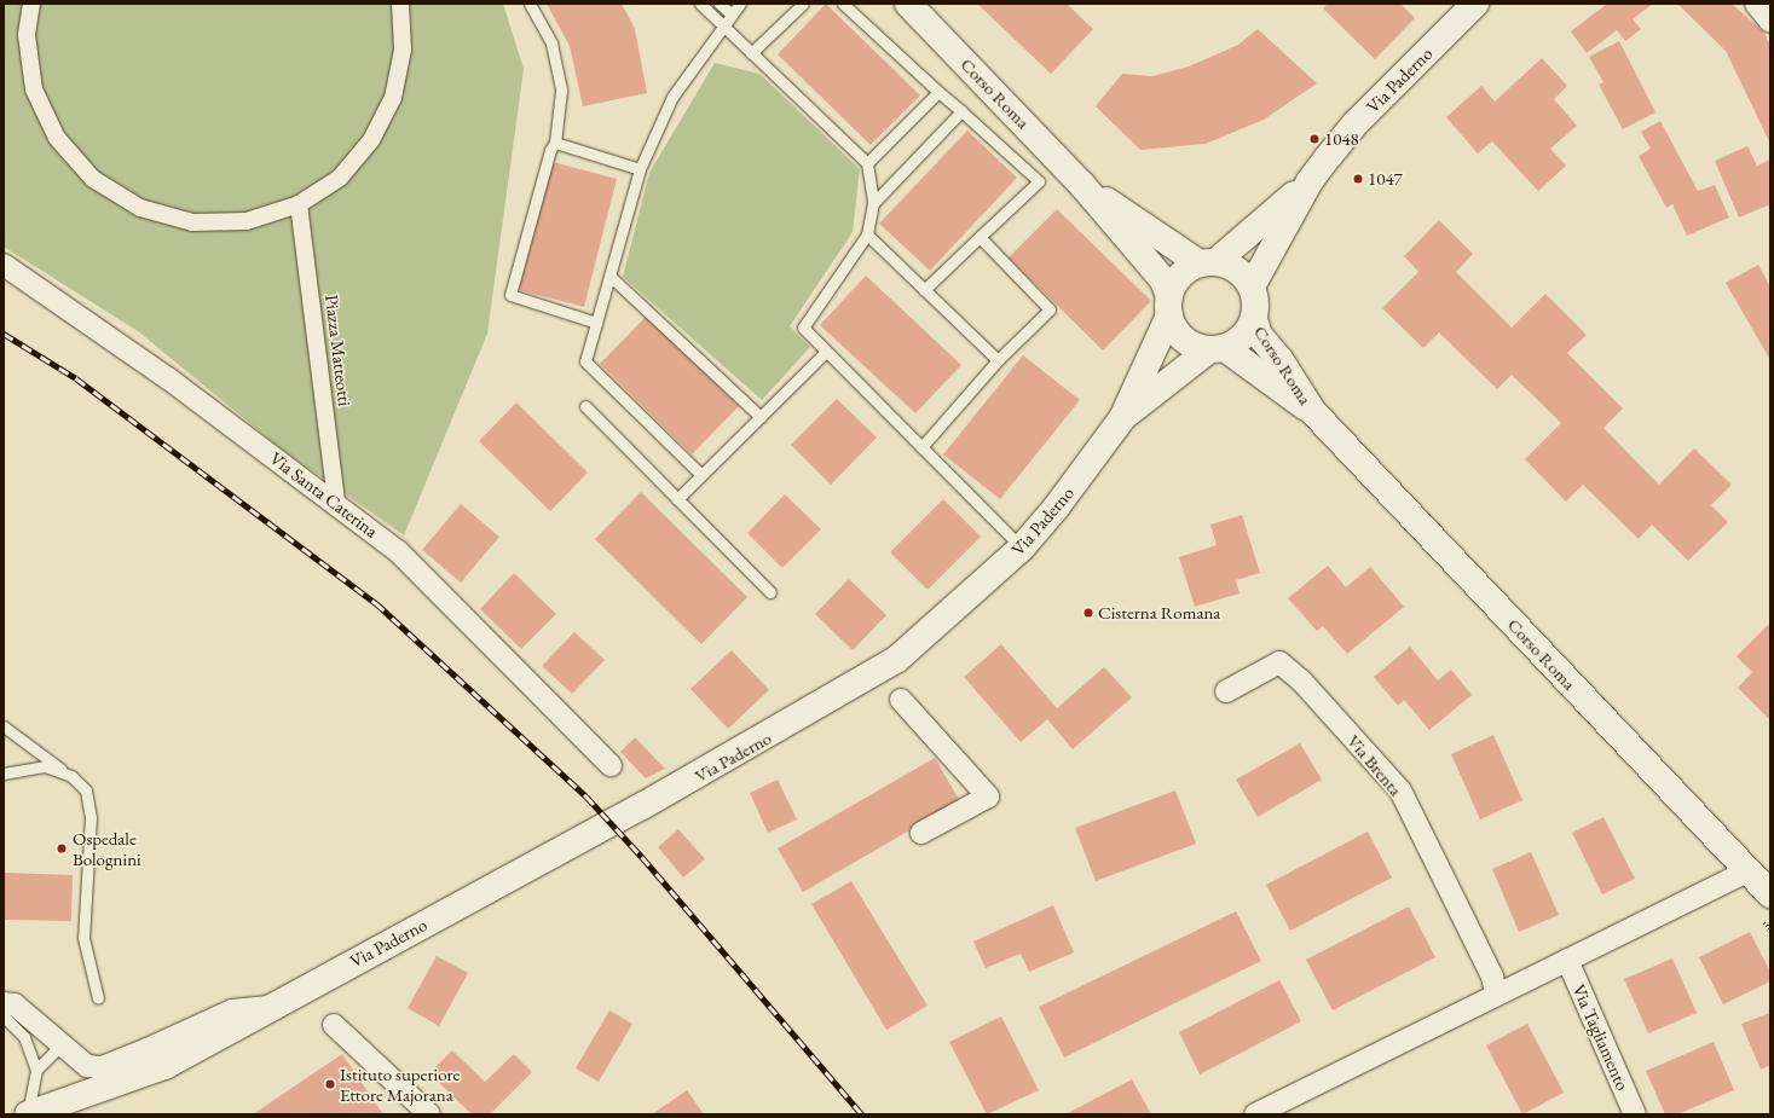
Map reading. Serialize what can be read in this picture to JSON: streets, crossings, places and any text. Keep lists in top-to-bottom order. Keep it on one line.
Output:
{"streets":{"street":["Via Paderno","Corso Roma","Piazza Matteotti","Via Santa Caterina","Via Brenta","Via Tagliamento"]},"crossings":[["Via Paderno","Corso Roma"],["Piazza Matteotti","Via Santa Caterina"]],"places":["1048","1047","Cisterna Romana","Ospedale Bolognini","Istituto superiore Ettore Majorana"]}
